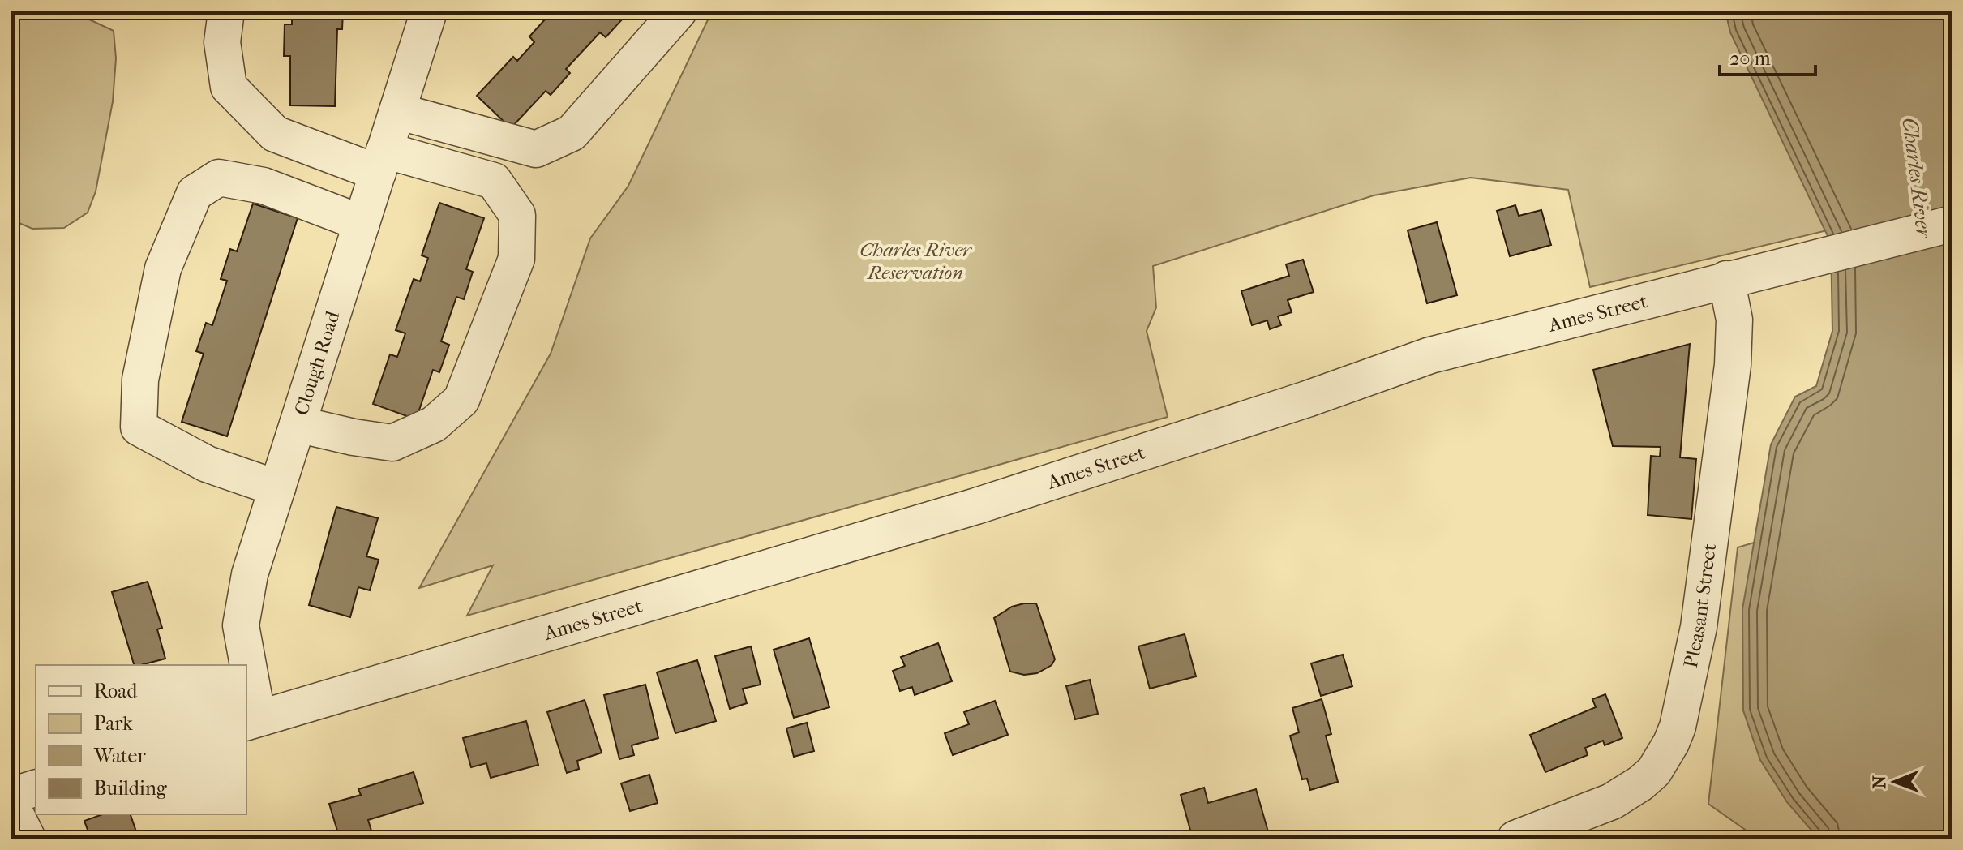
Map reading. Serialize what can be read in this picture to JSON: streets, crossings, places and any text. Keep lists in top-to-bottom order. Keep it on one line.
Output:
{"streets":{"street":["Ames Street","Clough Road","Pleasant Street"]},"crossings":[["Ames Street","Clough Road"],["Ames Street","Pleasant Street"]],"water":["Charles River"],"parks":["Charles River Reservation"],"legend":["Road","Park","Water","Building"],"scale_bar":"20 m","north":"left"}
